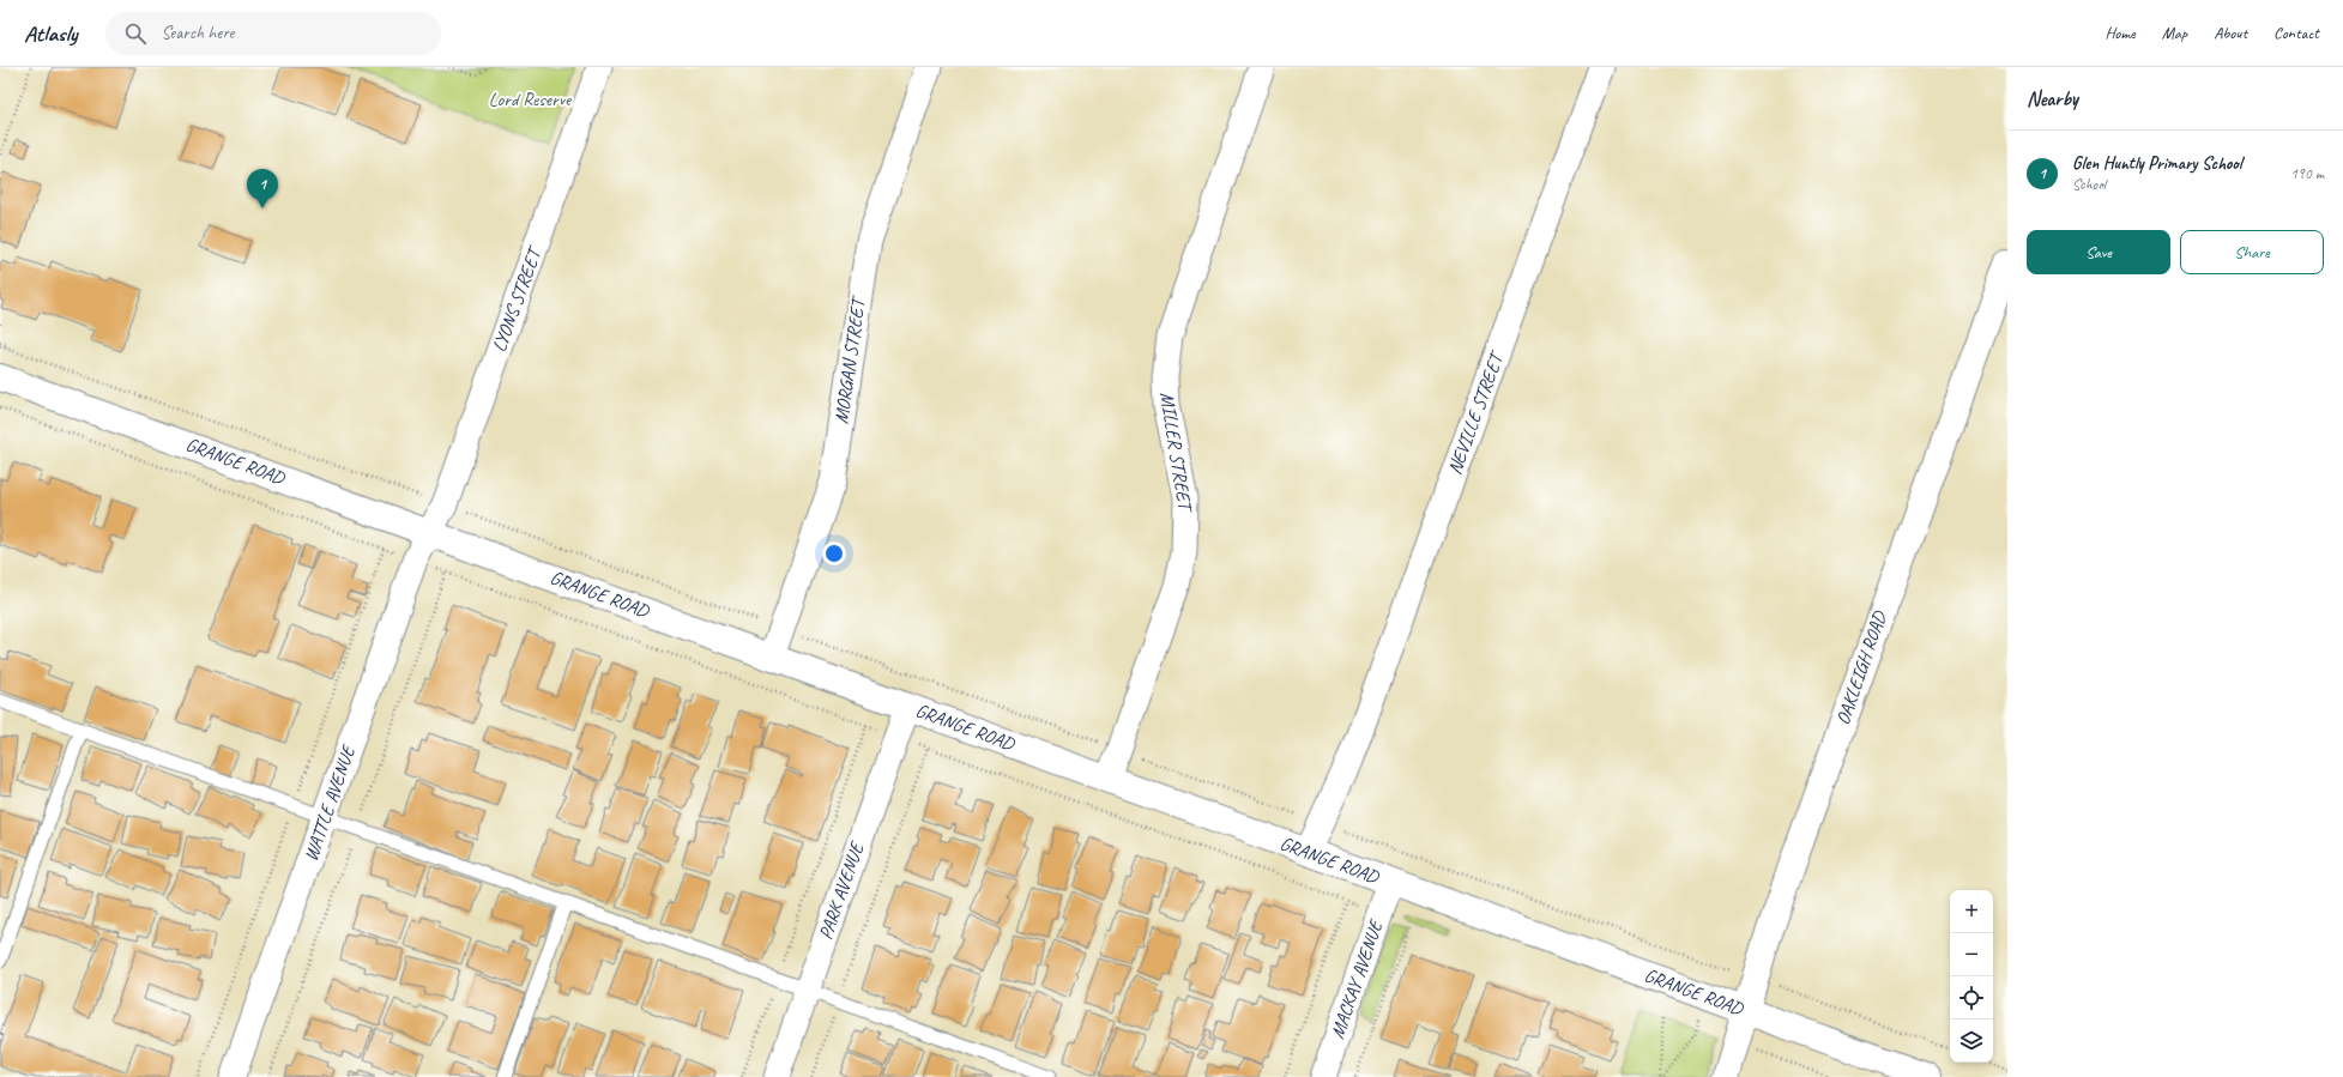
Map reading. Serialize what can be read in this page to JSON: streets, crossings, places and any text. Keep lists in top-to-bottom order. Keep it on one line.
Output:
{"streets":{"main road":["GRANGE ROAD","OAKLEIGH ROAD"],"street":["LYONS STREET","MORGAN STREET","NEVILLE STREET","MILLER STREET","WATTLE AVENUE","PARK AVENUE","MACKAY AVENUE"]},"crossings":[["LYONS STREET","GRANGE ROAD"],["LYONS STREET","WATTLE AVENUE"],["MORGAN STREET","GRANGE ROAD"],["NEVILLE STREET","GRANGE ROAD"],["MILLER STREET","GRANGE ROAD"],["GRANGE ROAD","OAKLEIGH ROAD"],["GRANGE ROAD","WATTLE AVENUE"],["GRANGE ROAD","PARK AVENUE"],["GRANGE ROAD","MACKAY AVENUE"]],"parks":["Lord Reserve"],"page":{"header":"Atlasly","search":"Search here","nav":["Home","Map","About","Contact"],"heading":"Nearby","list":[{"mark":"1","name":"Glen Huntly Primary School","note":"School","value":"190 m"}],"pins":"1","buttons":["Save","Share"],"map_buttons":["+","−"]}}
